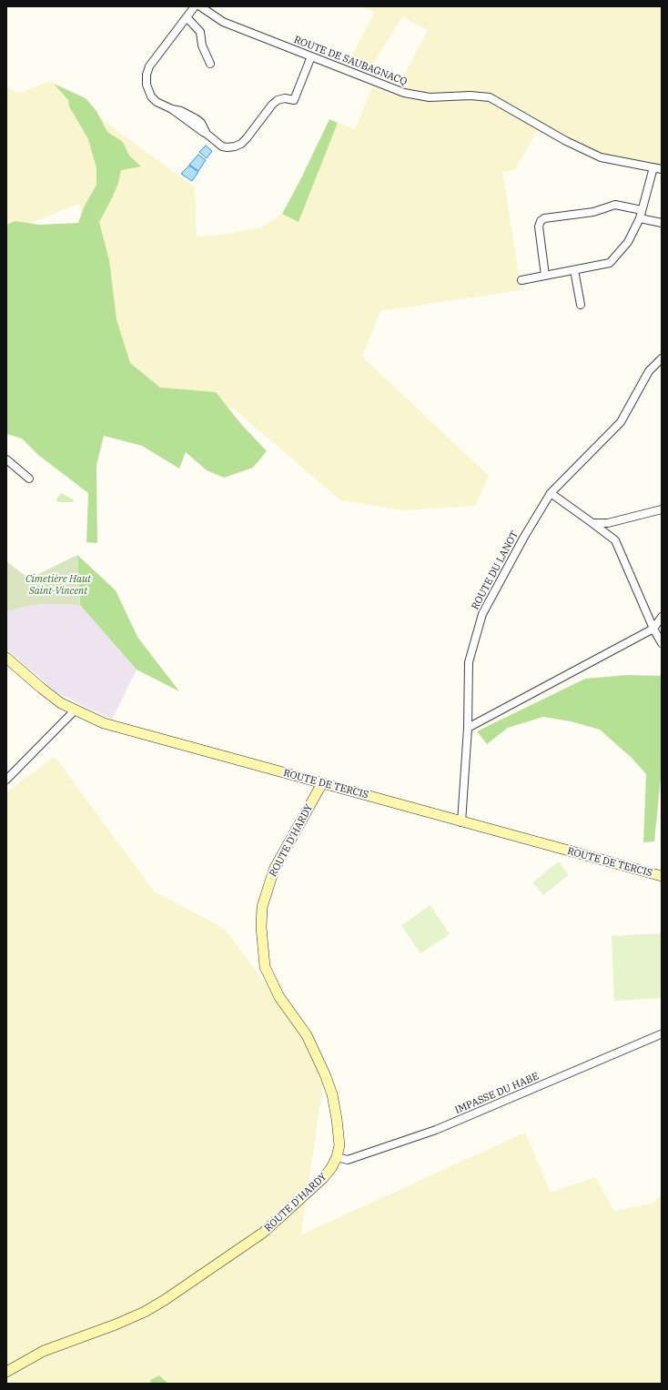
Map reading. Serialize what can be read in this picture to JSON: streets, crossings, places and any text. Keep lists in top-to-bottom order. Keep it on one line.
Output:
{"streets":{"street":["ROUTE DE SAUBAGNACQ","ROUTE DU LANOT","ROUTE DE TERCIS","ROUTE D'HARDY","IMPASSE DU HABE"]},"crossings":[["ROUTE DU LANOT","ROUTE DE TERCIS"],["ROUTE DE TERCIS","ROUTE D'HARDY"],["ROUTE D'HARDY","IMPASSE DU HABE"]],"parks":["Cimetière Haut Saint-Vincent"]}
